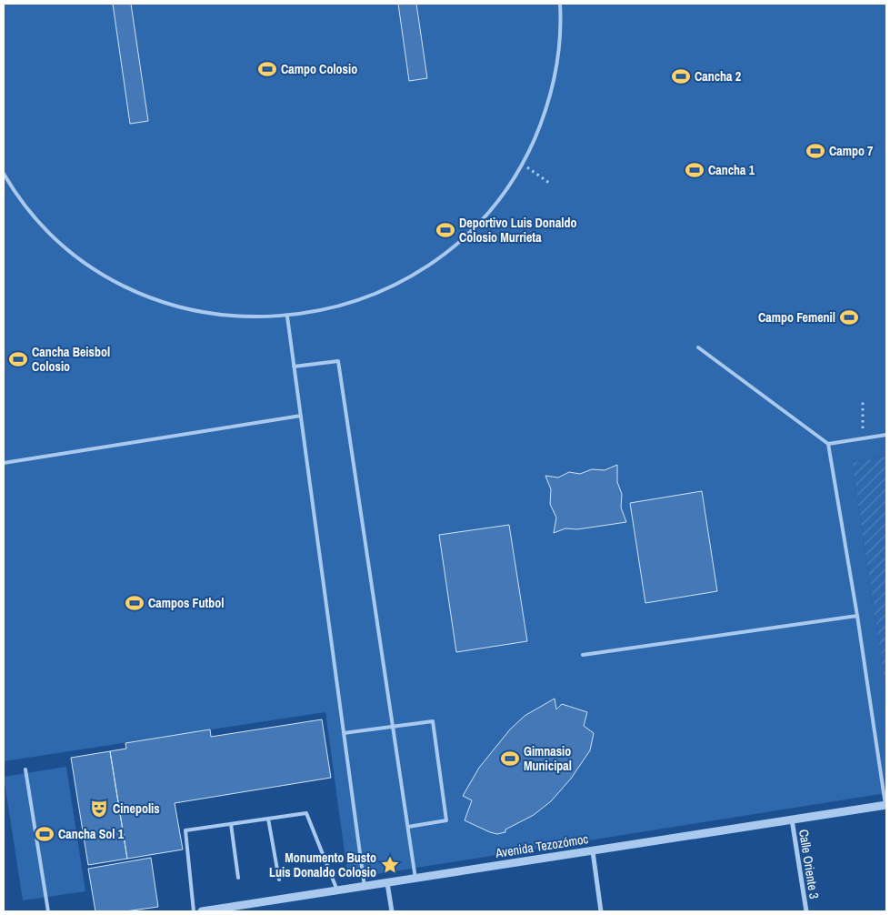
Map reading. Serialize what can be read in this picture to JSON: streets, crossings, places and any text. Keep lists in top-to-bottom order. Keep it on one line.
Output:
{"streets":{"street":["Avenida Tezozómoc","Calle Oriente 3"]},"crossings":[["Avenida Tezozómoc","Calle Oriente 3"]],"places":{"sports":["Campo Colosio","Cancha 2","Campo 7","Cancha 1","Deportivo Luis Donaldo Colosio Murrieta","Campo Femenil","Cancha Beisbol Colosio","Campos Futbol","Gimnasio Municipal","Cancha Sol 1"],"theatre":["Cinepolis"],"place":["Monumento Busto Luis Donaldo Colosio"]}}
